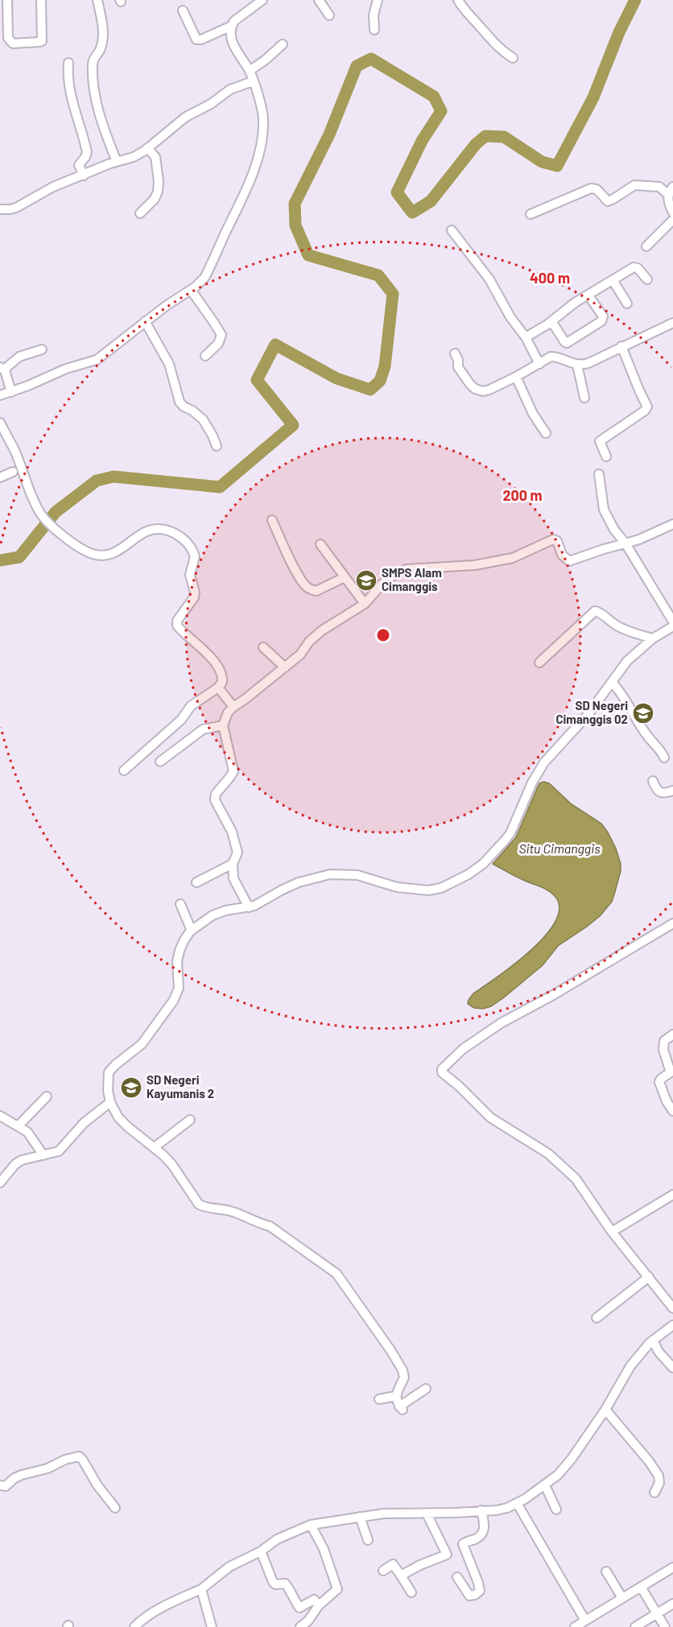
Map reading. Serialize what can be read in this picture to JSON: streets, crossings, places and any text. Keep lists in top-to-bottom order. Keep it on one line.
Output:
{"water":["Situ Cimanggis"],"places":{"school or university":["SMPS Alam Cimanggis","SD Negeri Cimanggis 02","SD Negeri Kayumanis 2"]},"rings":["400 m","200 m"]}
